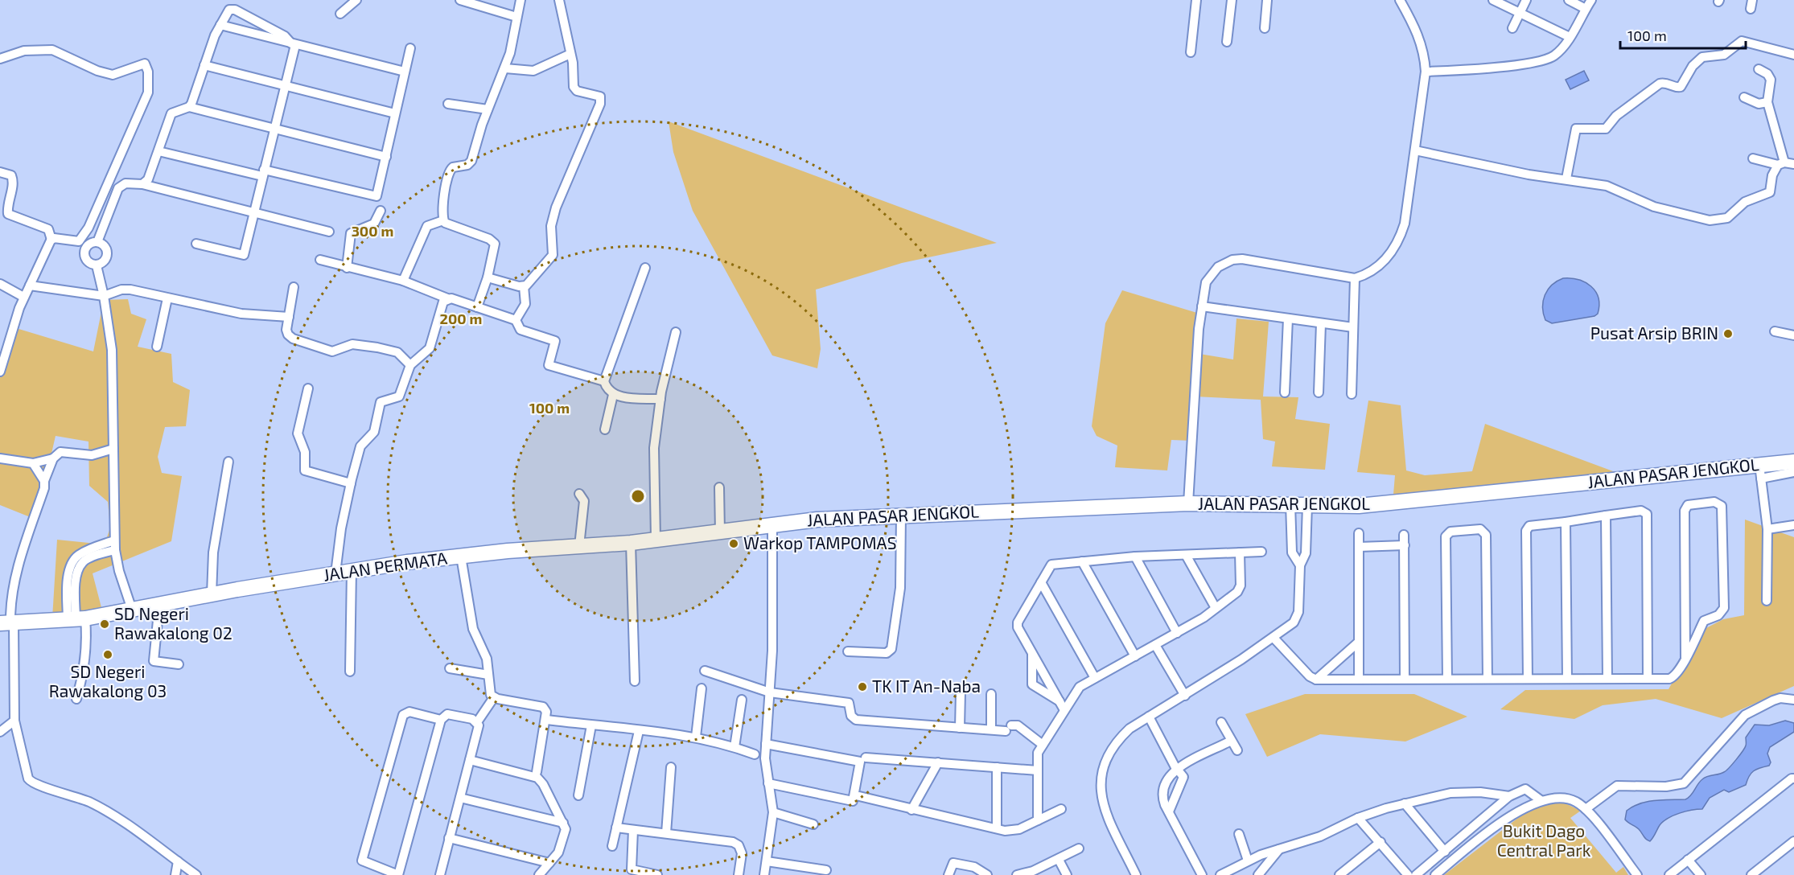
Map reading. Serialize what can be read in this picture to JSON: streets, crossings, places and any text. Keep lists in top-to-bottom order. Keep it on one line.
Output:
{"streets":{"main road":["JALAN PASAR JENGKOL","JALAN PERMATA"]},"crossings":[["JALAN PASAR JENGKOL","JALAN PERMATA"]],"parks":["Bukit Dago Central Park"],"places":["Pusat Arsip BRIN","Warkop TAMPOMAS","SD Negeri Rawakalong 02","SD Negeri Rawakalong 03","TK IT An-Naba"],"scale_bar":"100 m","rings":["300 m","200 m","100 m"]}
